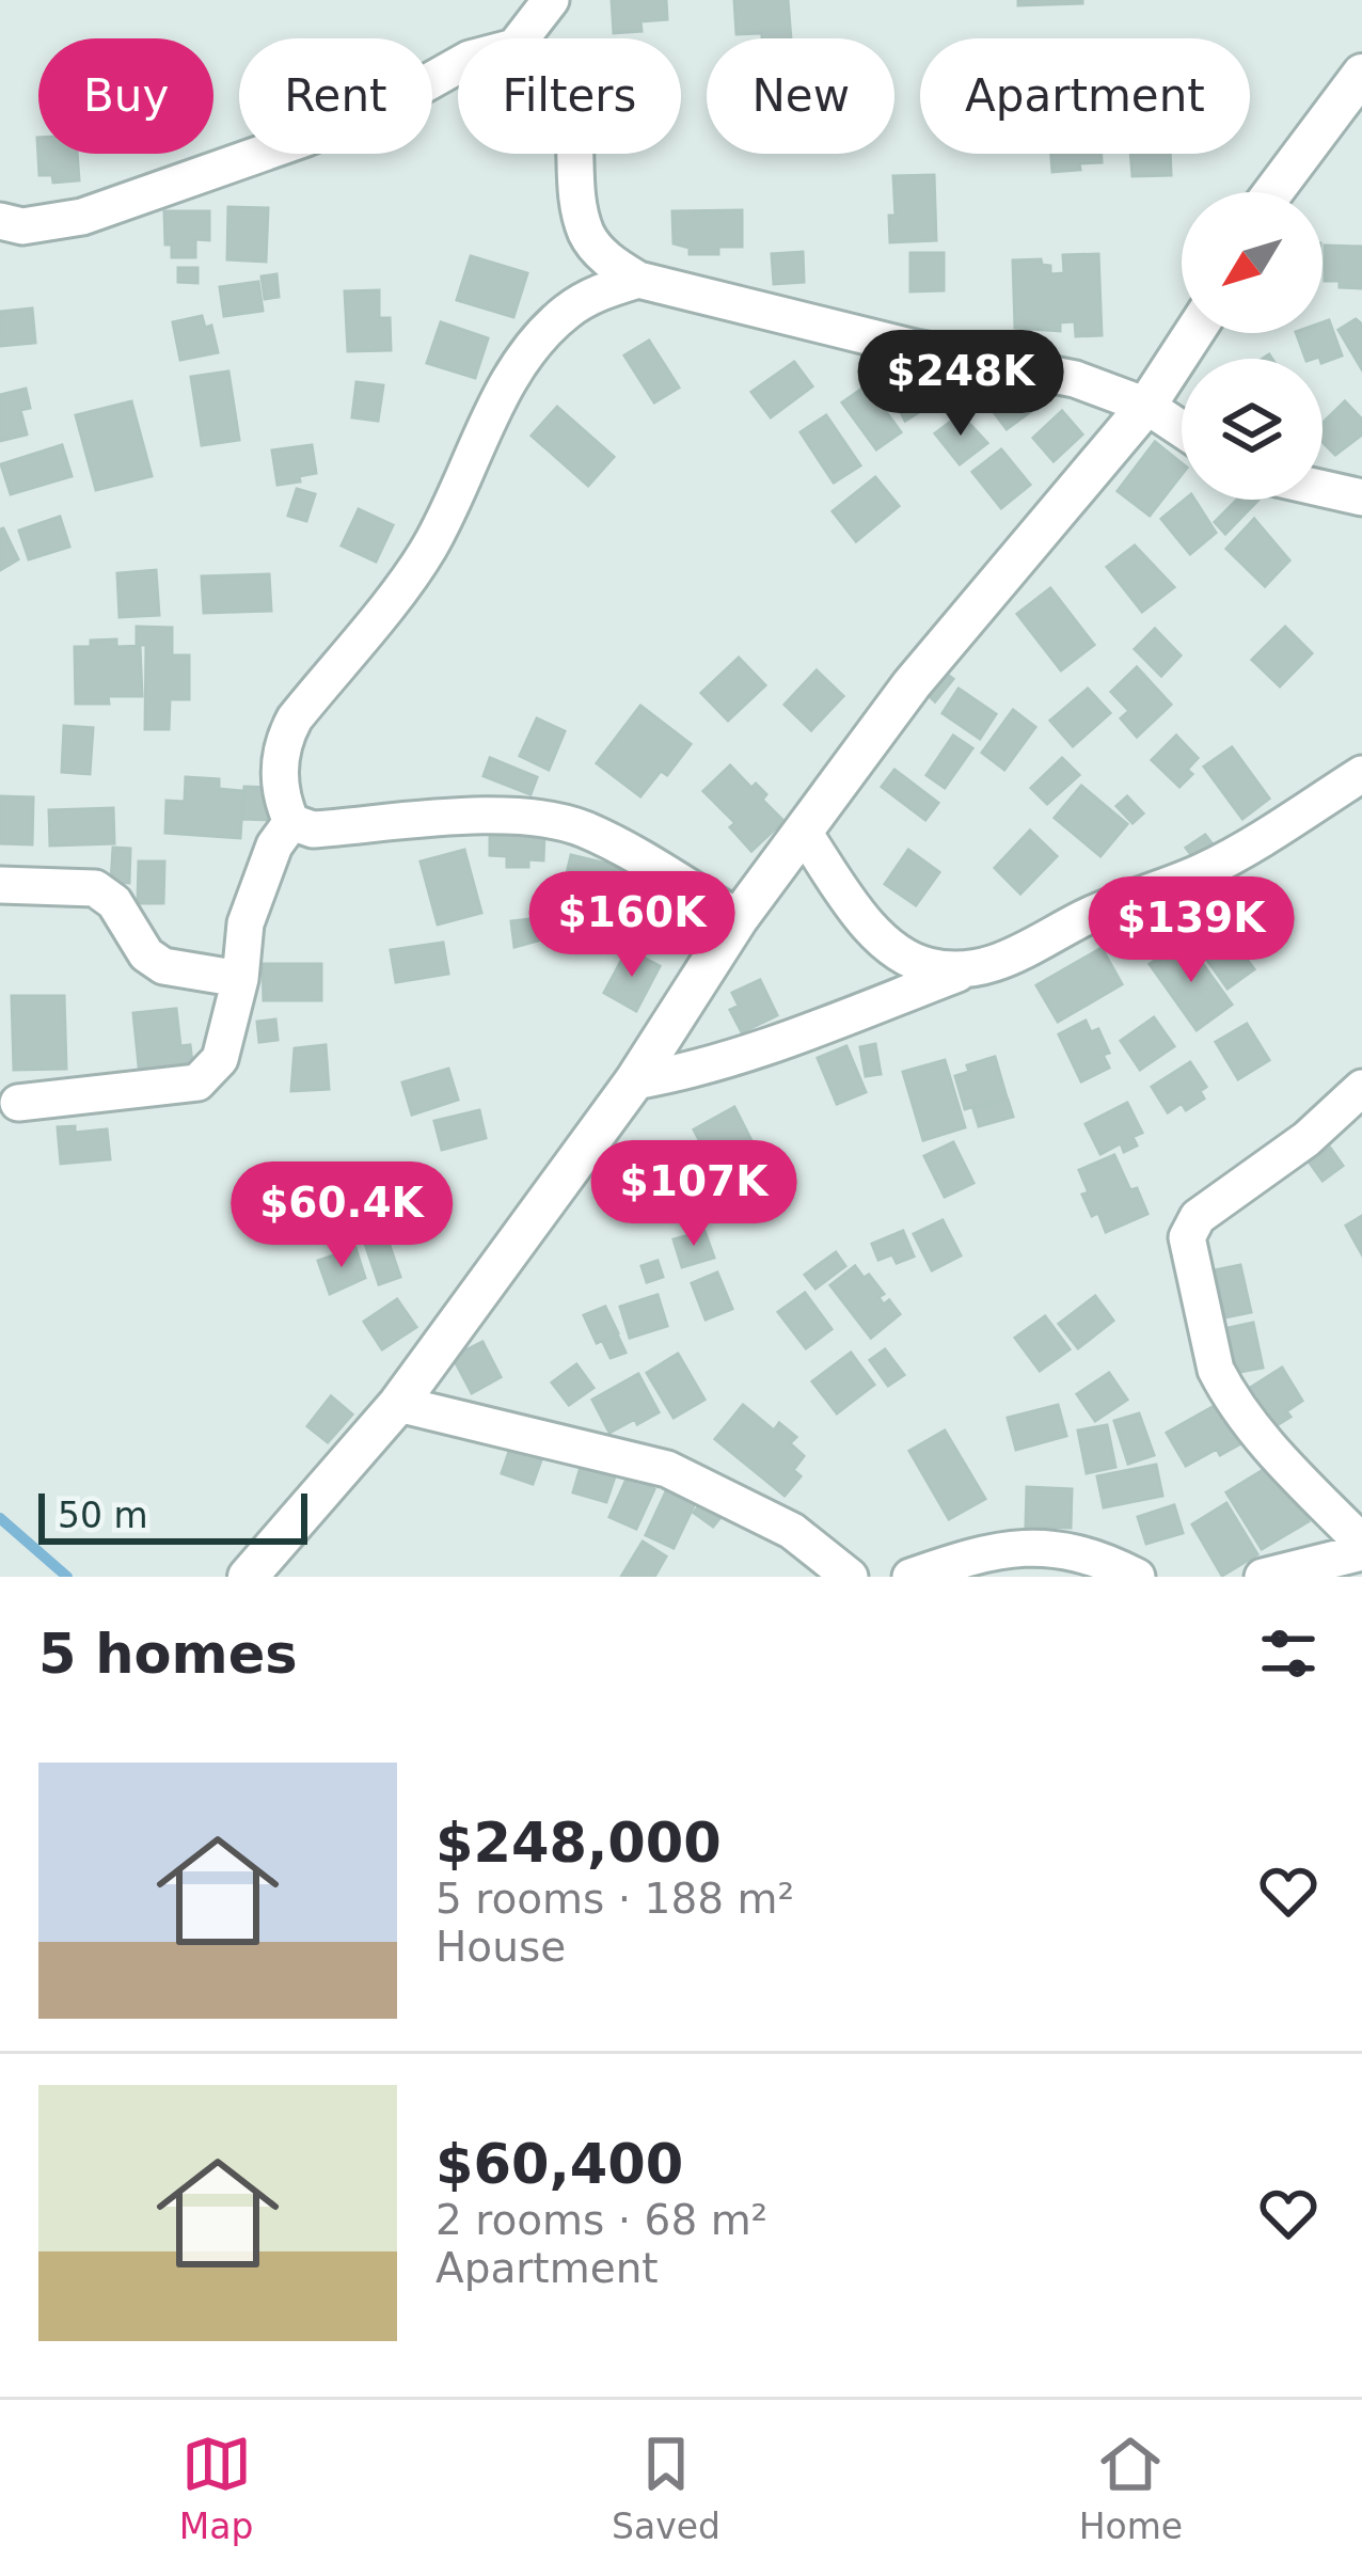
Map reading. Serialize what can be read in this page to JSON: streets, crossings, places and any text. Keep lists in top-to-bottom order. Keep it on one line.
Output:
{"scale_bar":"50 m","north":"bottom left","page":{"chip":["Buy","Rent","Filters","New","Apartment"],"price":["$248K","$160K","$139K","$107K","$60.4K"],"scale":"50 m","heading":"5 homes","list":[{"name":"$248,000","note":"5 rooms · 188 m² · House"},{"name":"$60,400","note":"2 rooms · 68 m² · Apartment"}],"tabs":["Map","Saved","Home"]}}
